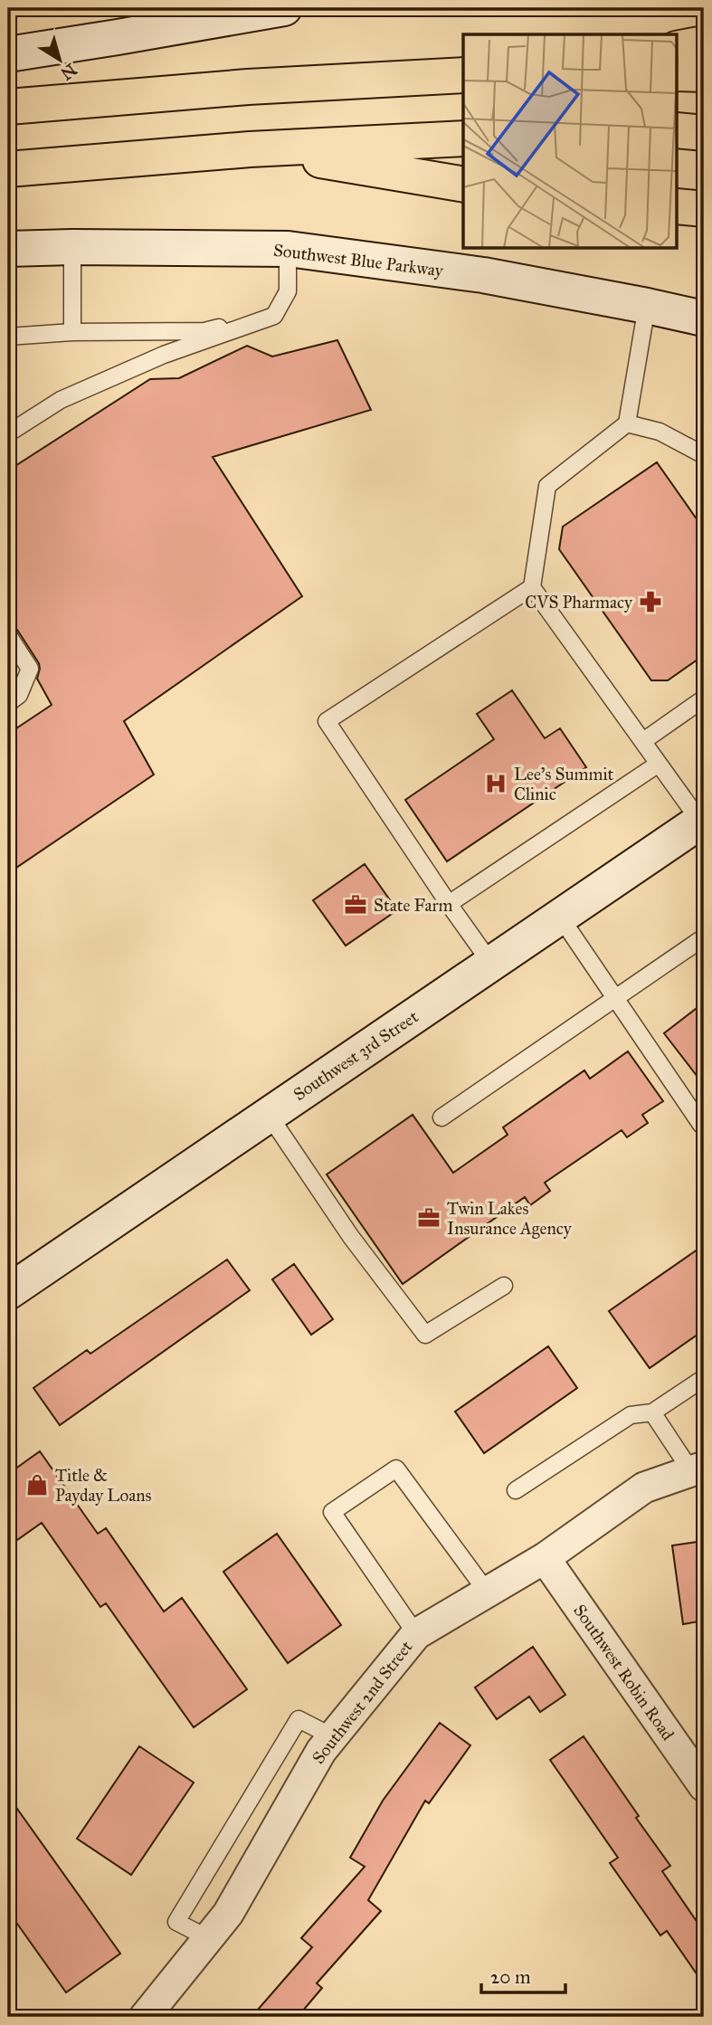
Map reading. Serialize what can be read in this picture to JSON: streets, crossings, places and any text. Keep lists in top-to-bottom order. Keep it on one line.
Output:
{"streets":{"street":["Southwest Blue Parkway","Southwest 3rd Street","Southwest Robin Road","Southwest 2nd Street"]},"crossings":[["Southwest Robin Road","Southwest 2nd Street"]],"places":{"pharmacy":["CVS Pharmacy"],"hospital":["Lee's Summit Clinic"],"office":["State Farm","Twin Lakes Insurance Agency"],"shop":["Title & Payday Loans"]},"scale_bar":"20 m","north":"bottom right"}
